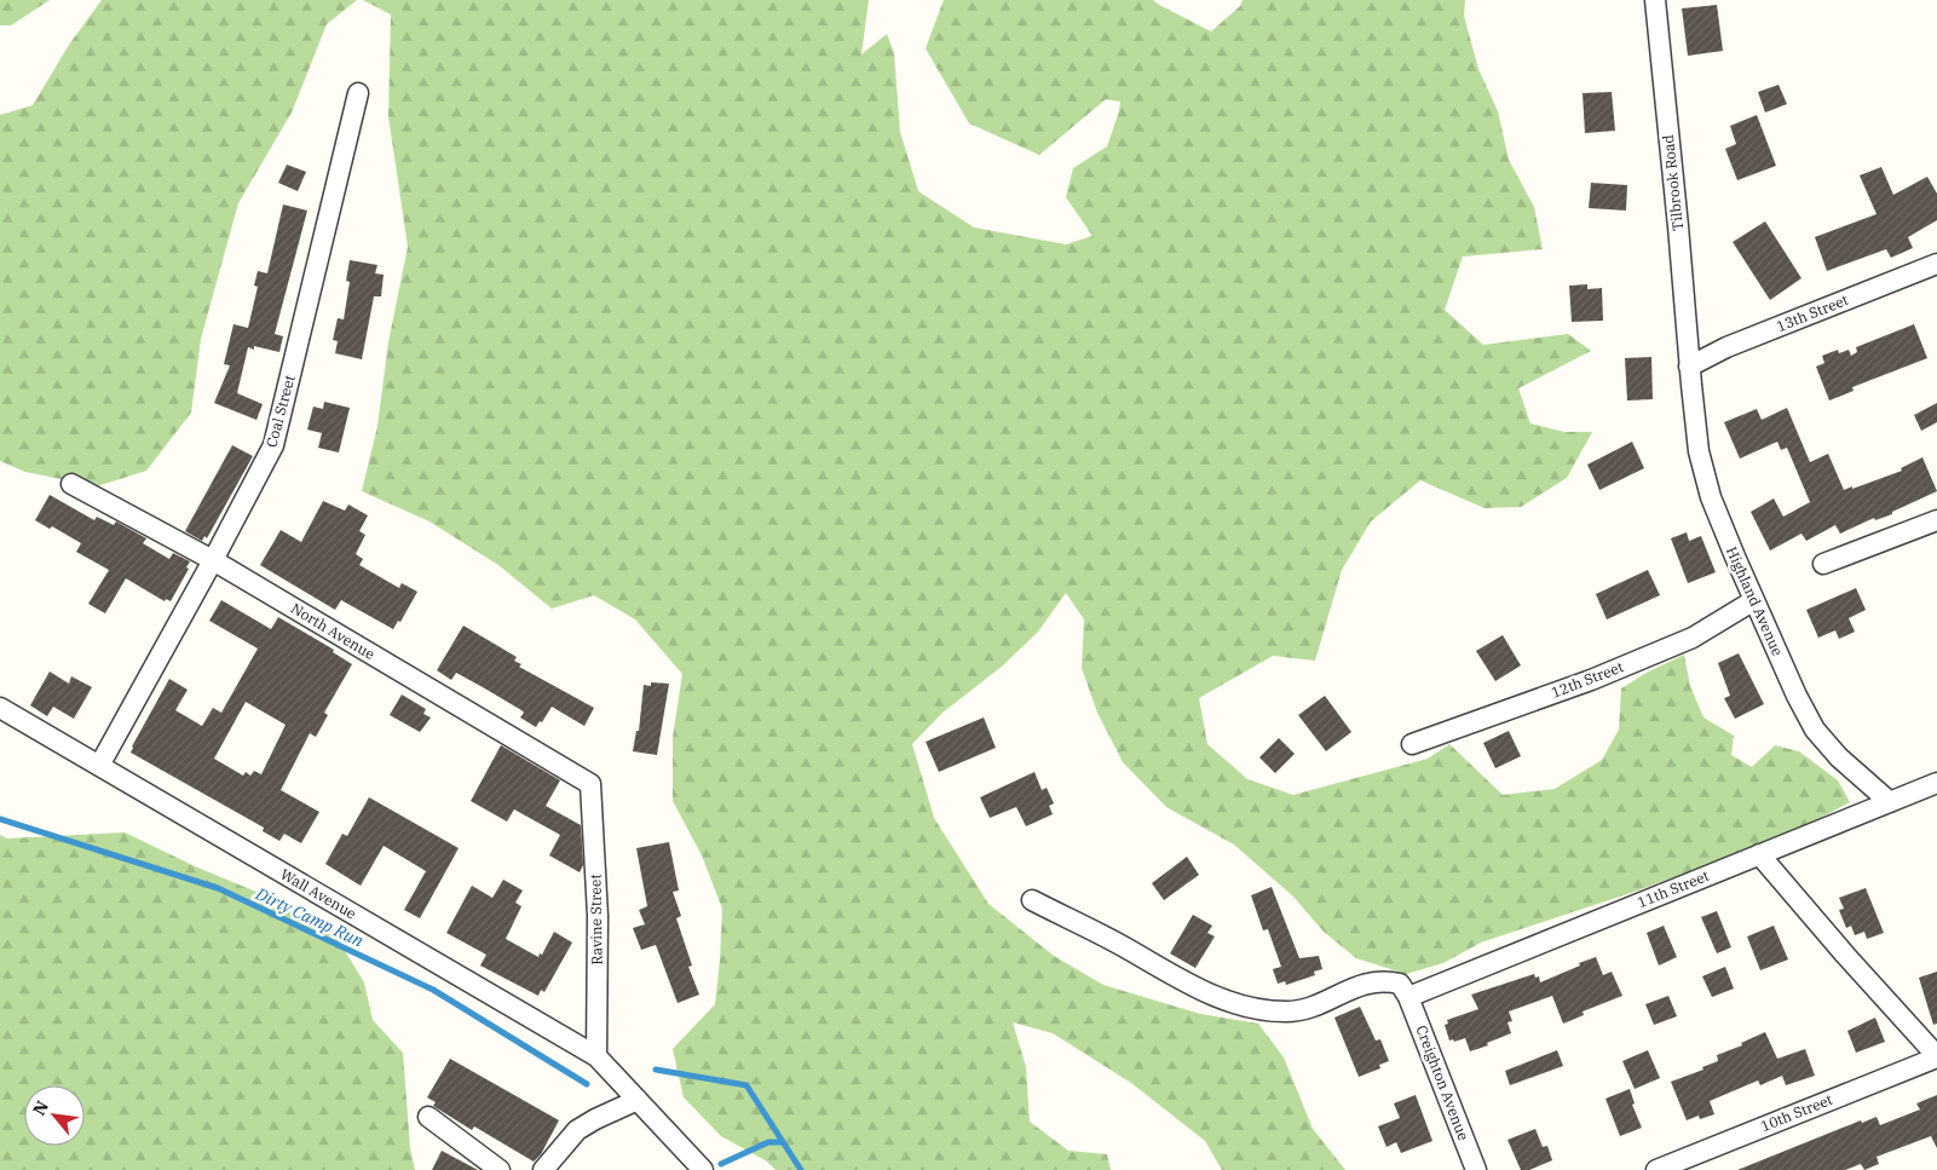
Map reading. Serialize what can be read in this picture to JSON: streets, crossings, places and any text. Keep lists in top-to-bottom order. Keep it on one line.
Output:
{"streets":{"street":["Tilbrook Road","13th Street","Coal Street","Highland Avenue","North Avenue","12th Street","11th Street","Wall Avenue","Ravine Street","Creighton Avenue","10th Street"]},"crossings":[["Tilbrook Road","13th Street"],["Tilbrook Road","Highland Avenue"],["13th Street","Highland Avenue"],["Coal Street","North Avenue"],["Coal Street","Wall Avenue"],["Highland Avenue","12th Street"],["Highland Avenue","11th Street"],["North Avenue","Ravine Street"],["11th Street","Creighton Avenue"],["Wall Avenue","Ravine Street"]],"water":["Dirty Camp Run"],"north":"top left"}
